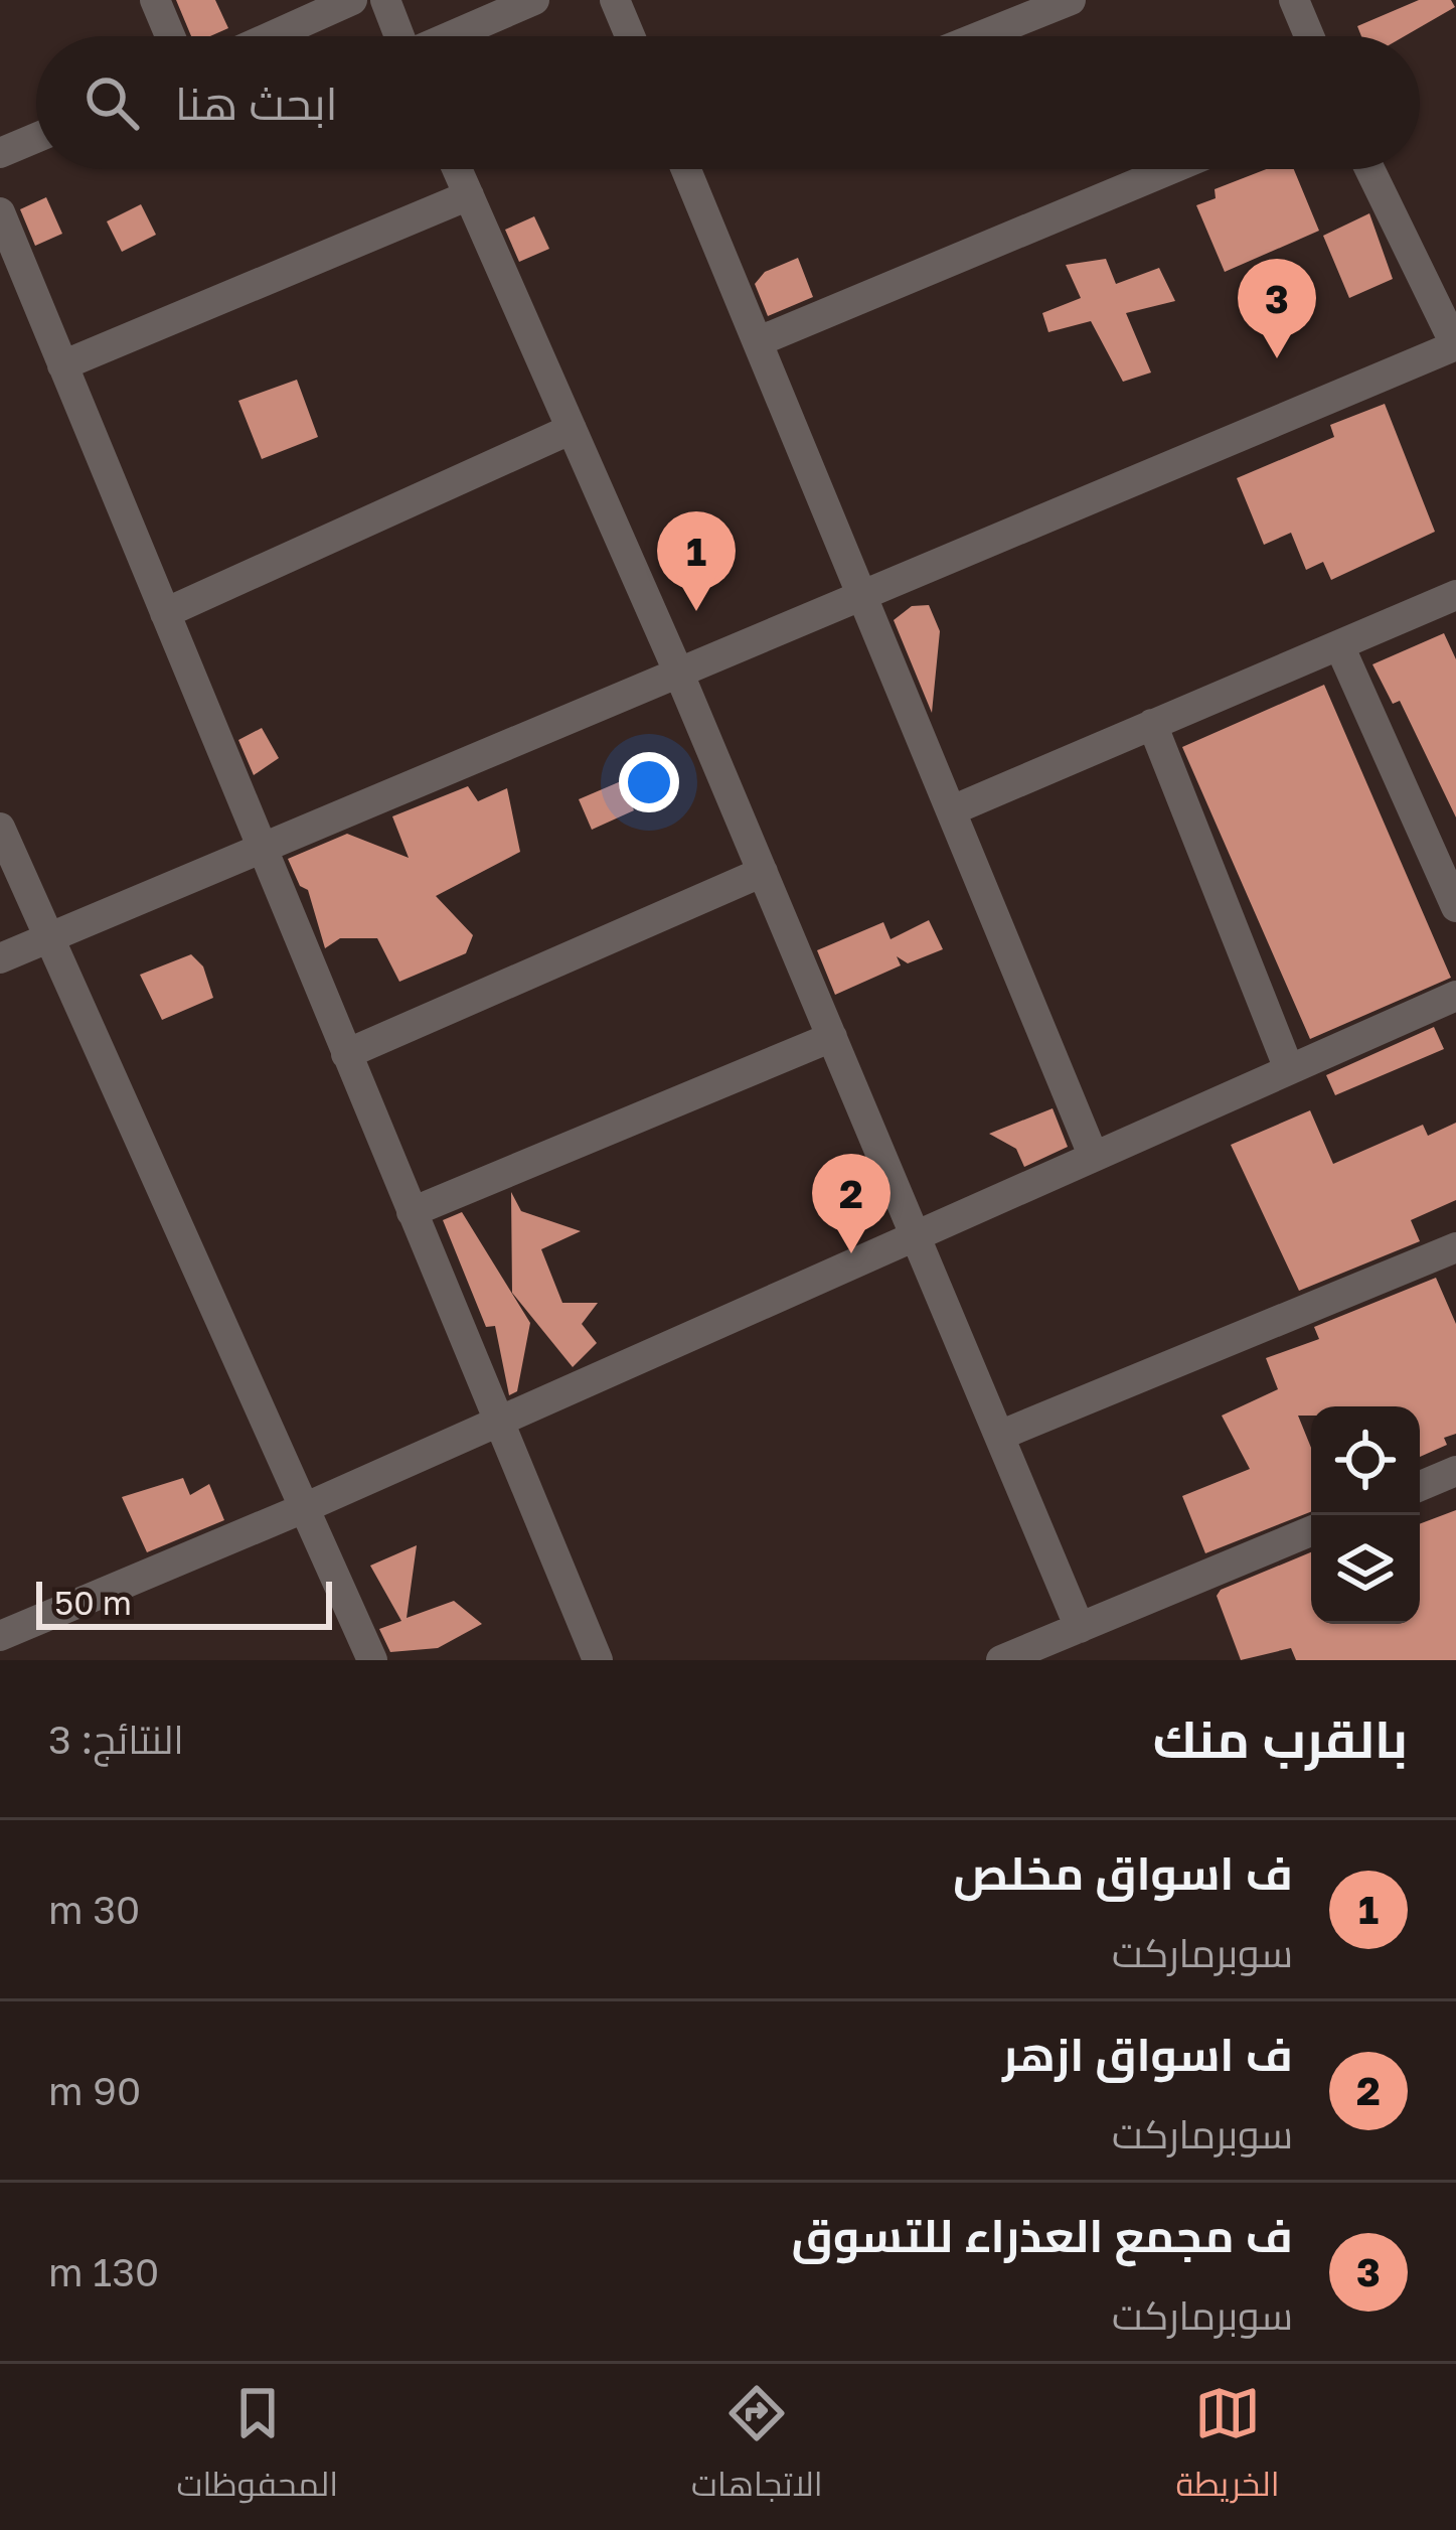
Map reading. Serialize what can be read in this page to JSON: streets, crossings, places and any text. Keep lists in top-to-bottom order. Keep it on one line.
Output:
{"scale_bar":"50 m","page":{"search":"ابحث هنا","pins":["3","1","2"],"scale":"50 m","heading":["بالقرب منك","النتائج: 3"],"list":[{"mark":"1","name":"ف اسواق مخلص","note":"سوبرماركت","value":"30 m"},{"mark":"2","name":"ف اسواق ازهر","note":"سوبرماركت","value":"90 m"},{"mark":"3","name":"ف مجمع العذراء للتسوق","note":"سوبرماركت","value":"130 m"}],"nav":["الخريطة","الاتجاهات","المحفوظات"]}}
